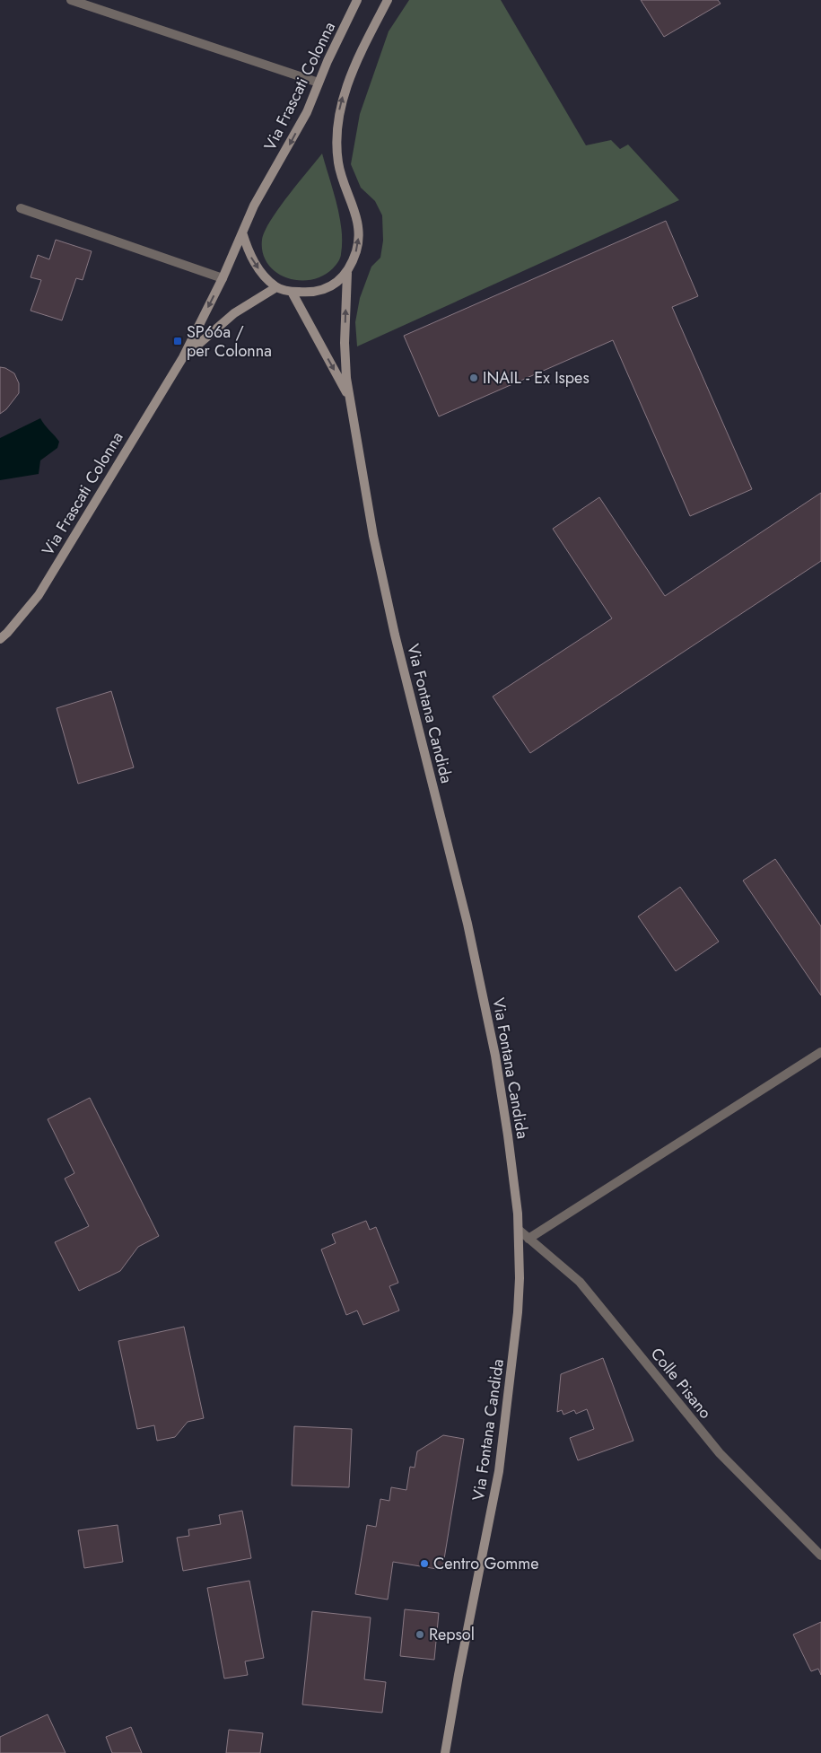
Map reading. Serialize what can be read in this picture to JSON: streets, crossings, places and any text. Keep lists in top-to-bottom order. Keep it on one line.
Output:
{"streets":{"main road":["Via Frascati Colonna","Via Fontana Candida"],"street":["Colle Pisano"]},"crossings":[["Via Fontana Candida","Colle Pisano"]],"places":{"transit":["SP66a / per Colonna"],"other":["INAIL - Ex Ispes","Centro Gomme","Repsol"]}}
